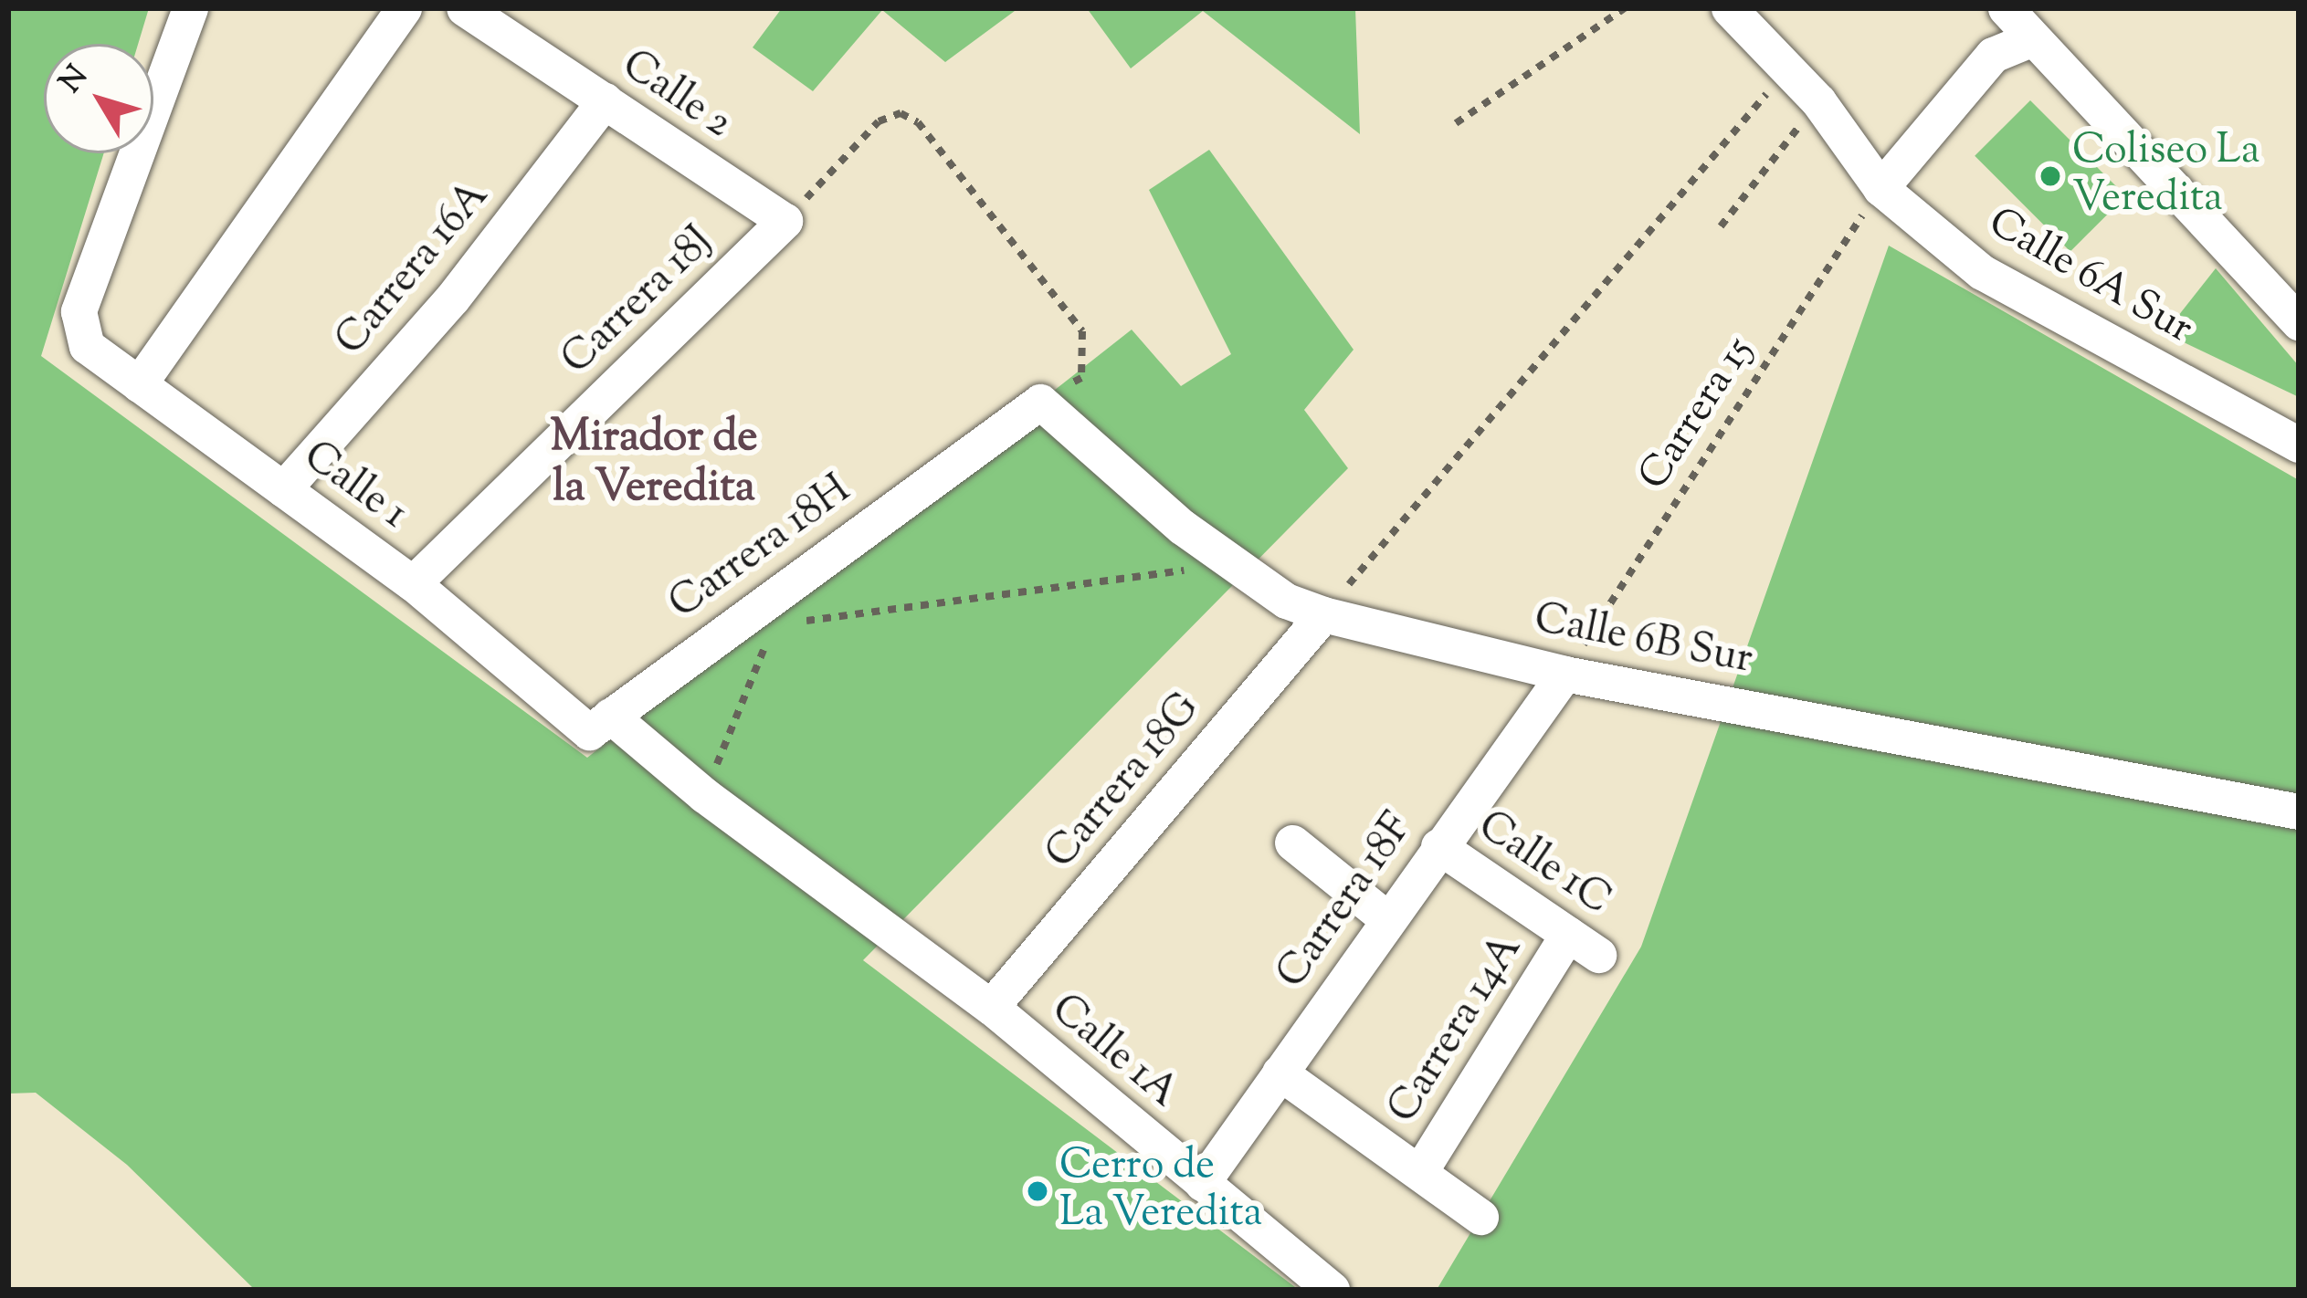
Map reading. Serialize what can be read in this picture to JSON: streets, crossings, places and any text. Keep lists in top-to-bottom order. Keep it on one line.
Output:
{"streets":{"street":["Calle 2","Carrera 16A","Calle 6A Sur","Carrera 18J","Calle 1","Carrera 18H","Calle 6B Sur","Carrera 18G","Calle 1C","Carrera 18F","Carrera 14A","Calle 1A"],"path":["Carrera 15"]},"crossings":[["Calle 2","Carrera 16A"],["Calle 2","Carrera 18J"],["Carrera 16A","Calle 1"],["Calle 6A Sur","Carrera 15"],["Carrera 18J","Calle 1"],["Carrera 15","Calle 6B Sur"],["Carrera 15","Carrera 18F"],["Calle 1","Carrera 18H"],["Calle 1","Calle 1A"],["Carrera 18H","Calle 6B Sur"],["Calle 6B Sur","Carrera 18G"],["Calle 6B Sur","Carrera 18F"],["Carrera 18G","Calle 1A"],["Calle 1C","Carrera 18F"],["Calle 1C","Carrera 14A"],["Carrera 18F","Calle 1A"]],"districts":["Mirador de la Veredita"],"places":["Coliseo La Veredita","Cerro de La Veredita"],"north":"top left"}
